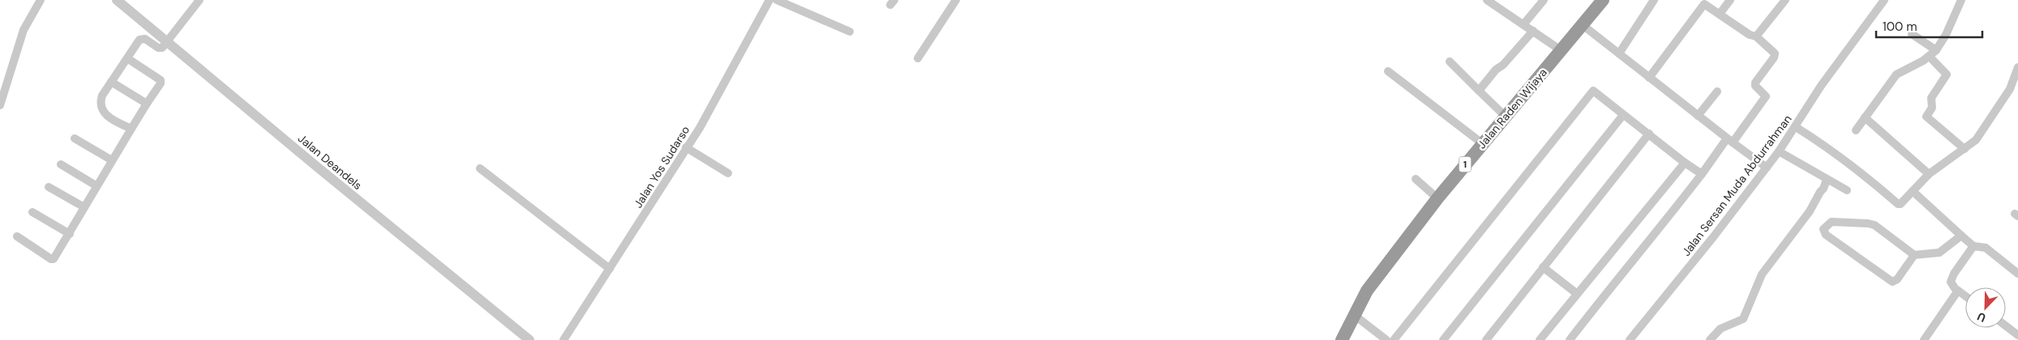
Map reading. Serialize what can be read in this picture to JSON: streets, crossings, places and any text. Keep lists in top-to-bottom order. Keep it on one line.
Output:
{"streets":{"highway":["Jalan Raden Wijaya","1"],"street":["Jalan Deandels","Jalan Yos Sudarso","Jalan Sersan Muda Abdurrahman"]},"scale_bar":"100 m","north":"bottom left"}
